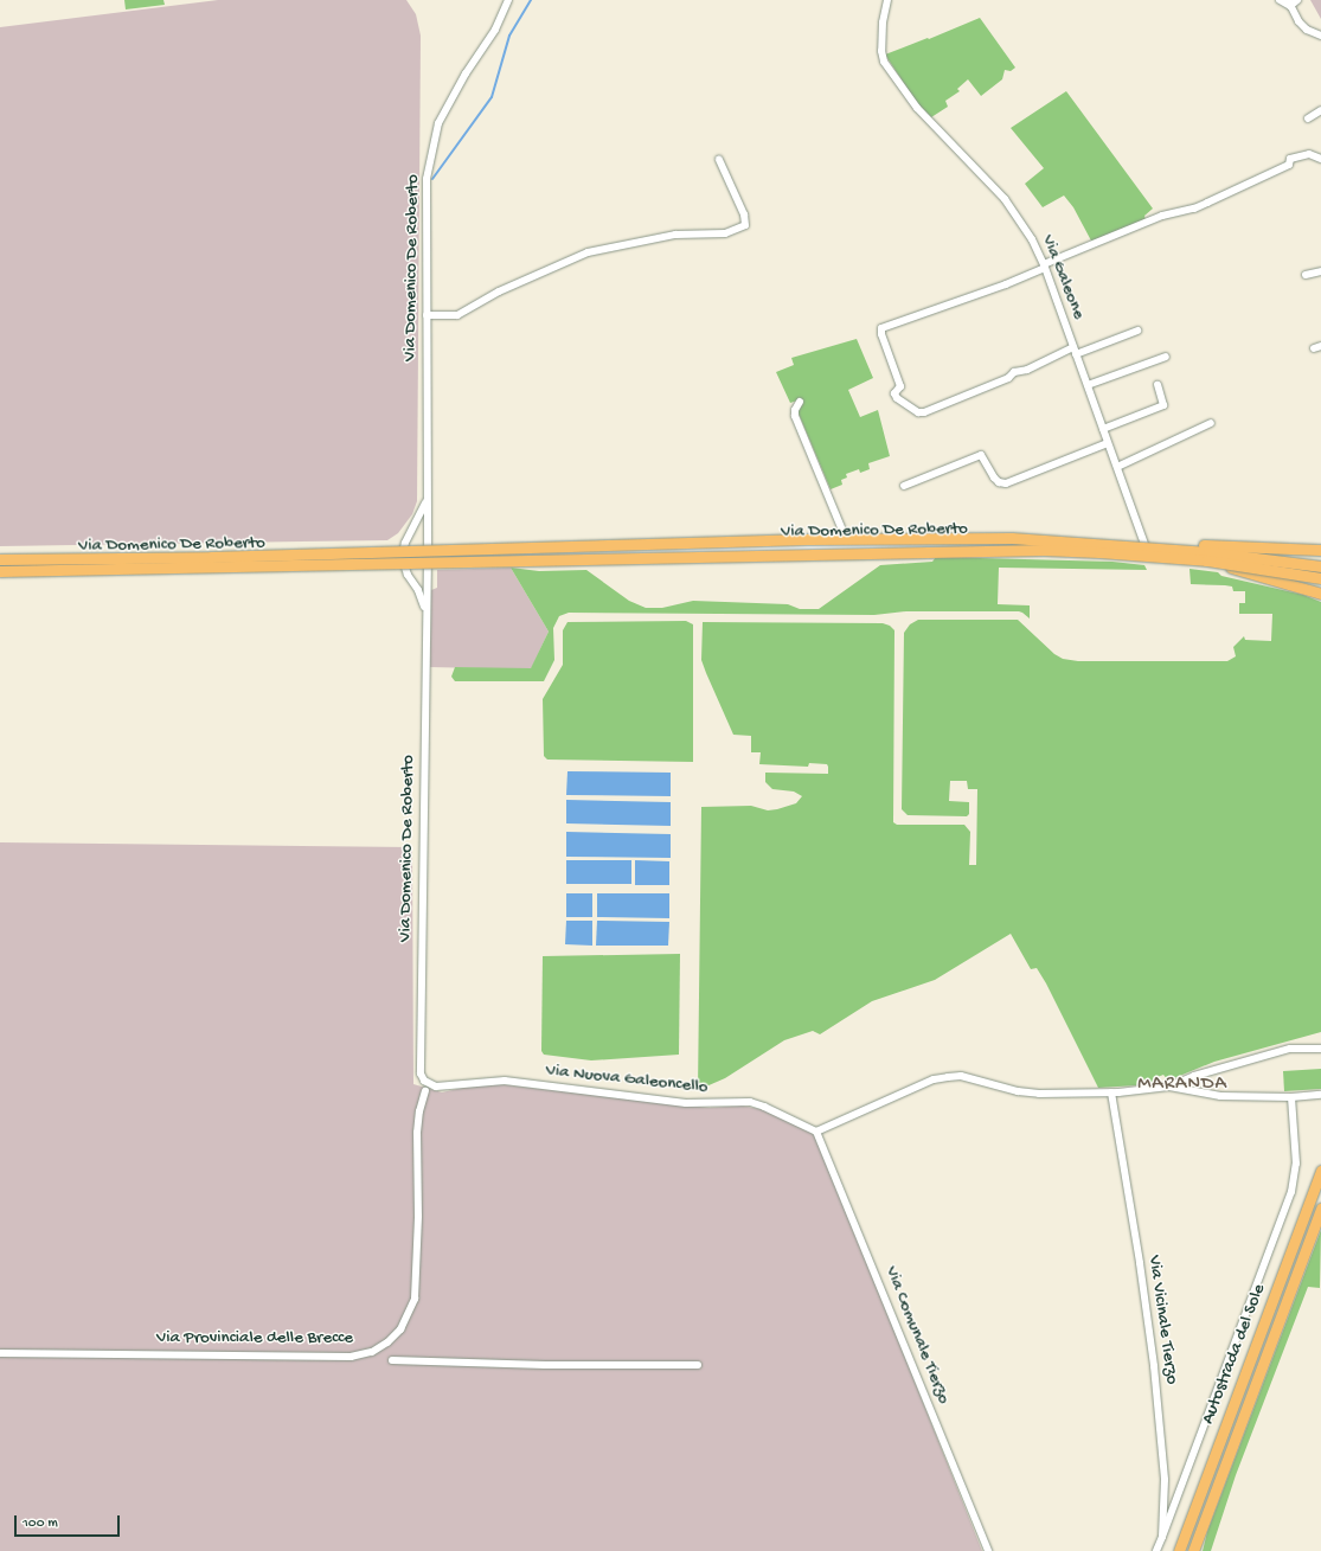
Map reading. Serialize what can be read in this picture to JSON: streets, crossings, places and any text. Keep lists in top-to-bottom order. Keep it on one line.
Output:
{"streets":{"highway":["Autostrada del Sole"],"street":["Via Domenico De Roberto","Via Galeone","Via Nuova Galeoncello","Via Vicinale Tierzo","Via Comunale Tierzo","Via Provinciale delle Brecce"]},"crossings":[["Via Domenico De Roberto","Via Galeone"],["Via Domenico De Roberto","Via Nuova Galeoncello"],["Via Domenico De Roberto","Via Provinciale delle Brecce"],["Via Nuova Galeoncello","Via Comunale Tierzo"],["Via Nuova Galeoncello","Via Provinciale delle Brecce"]],"districts":["MARANDA"],"scale_bar":"100 m"}
